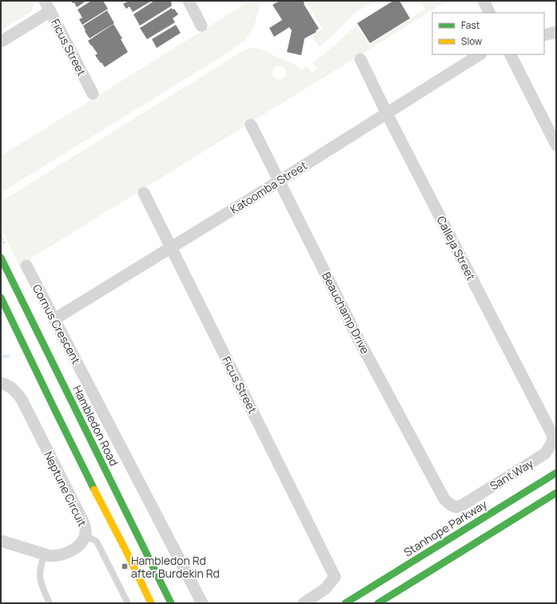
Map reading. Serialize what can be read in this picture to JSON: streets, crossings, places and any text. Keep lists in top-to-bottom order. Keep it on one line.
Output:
{"streets":{"main road":["Hambledon Road","Stanhope Parkway"],"street":["Ficus Street","Katoomba Street","Calleja Street","Beauchamp Drive","Cornus Crescent","Sant Way","Neptune Circuit"]},"crossings":[["Ficus Street","Katoomba Street"],["Katoomba Street","Calleja Street"],["Katoomba Street","Beauchamp Drive"],["Katoomba Street","Cornus Crescent"],["Calleja Street","Sant Way"],["Beauchamp Drive","Sant Way"]],"places":{"transit":["Hambledon Rd after Burdekin Rd"]},"legend":["Fast","Slow"]}
